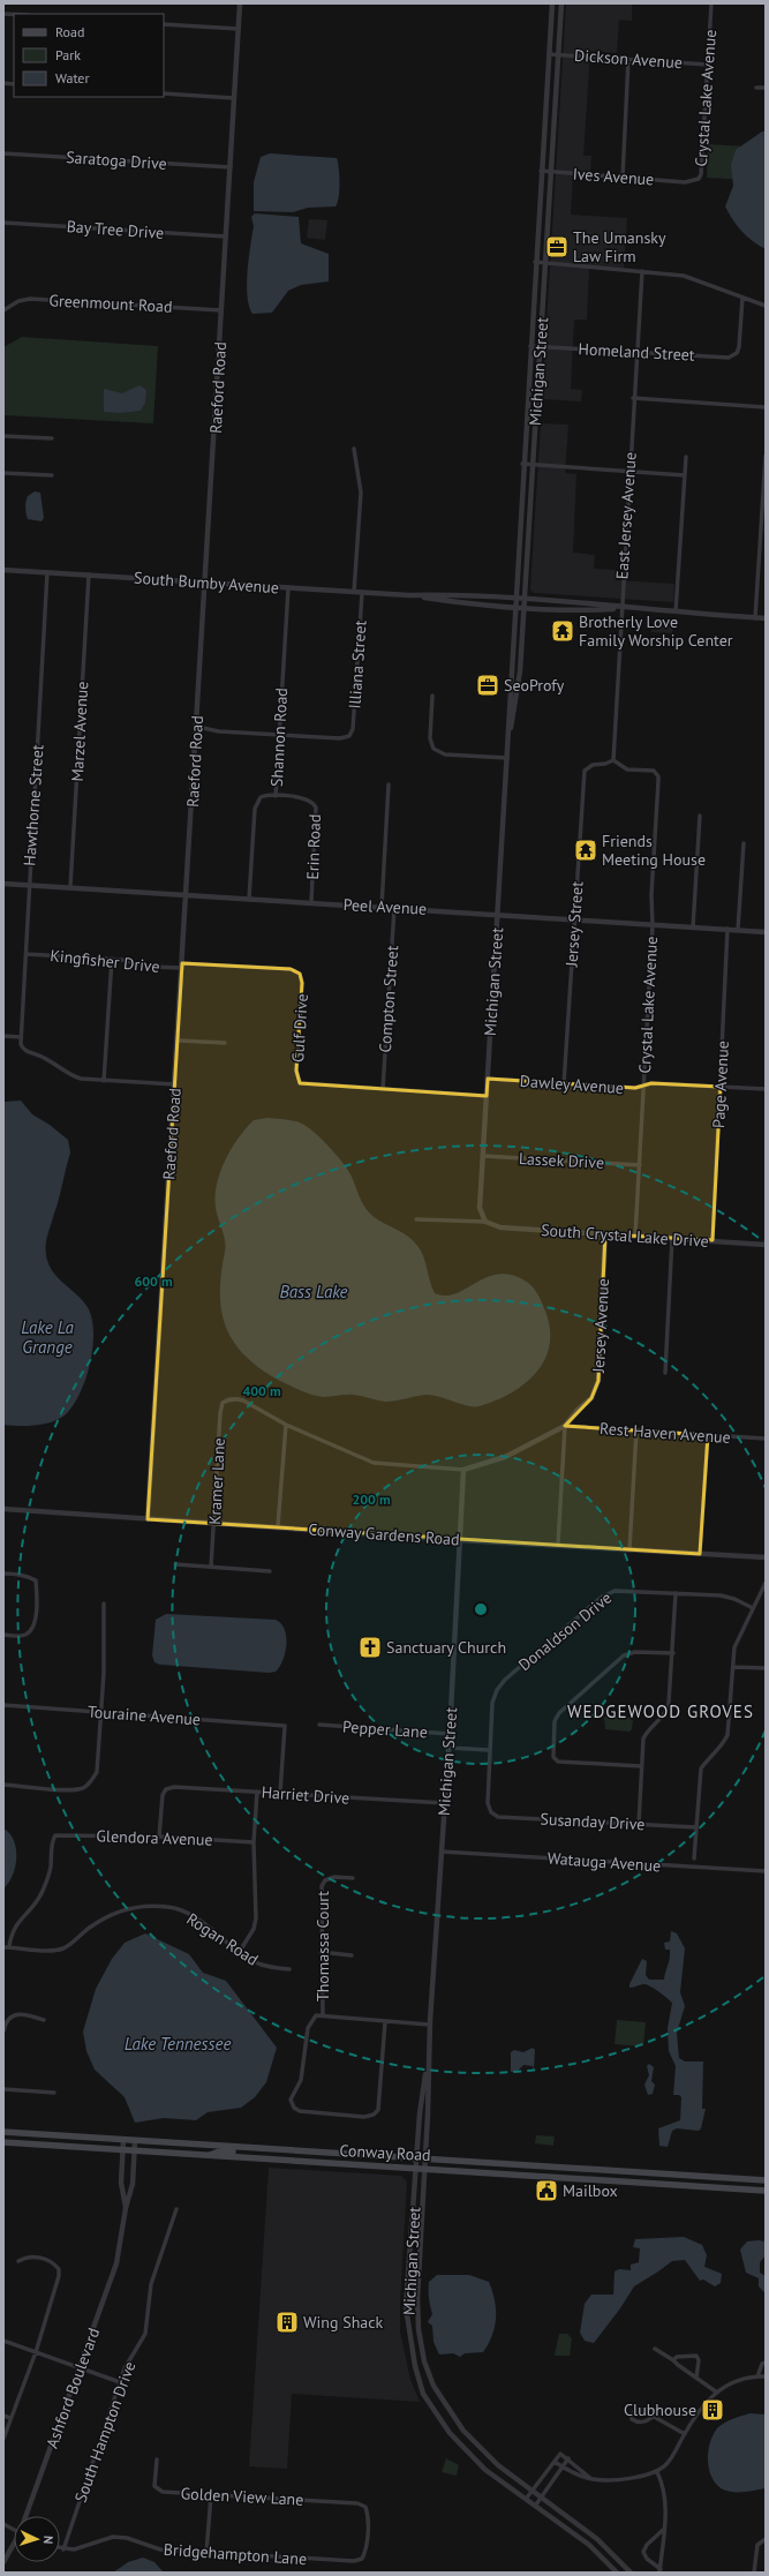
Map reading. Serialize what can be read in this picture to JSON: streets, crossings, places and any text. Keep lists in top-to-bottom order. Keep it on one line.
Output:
{"streets":{"main road":["Conway Road"],"street":["Dickson Avenue","Crystal Lake Avenue","Saratoga Drive","Ives Avenue","Bay Tree Drive","Greenmount Road","Homeland Street","Michigan Street","Raeford Road","East Jersey Avenue","South Bumby Avenue","Illiana Street","Marzel Avenue","Shannon Road","Hawthorne Street","Erin Road","Peel Avenue","Jersey Street","Kingfisher Drive","Compton Street","Gulf Drive","Dawley Avenue","Page Avenue","Lassek Drive","South Crystal Lake Drive","Jersey Avenue","Rest Haven Avenue","Kramer Lane","Conway Gardens Road","Donaldson Drive","Touraine Avenue","Pepper Lane","Harriet Drive","Susanday Drive","Glendora Avenue","Watauga Avenue","Rogan Road","Thomassa Court","Ashford Boulevard","South Hampton Drive","Golden View Lane","Bridgehampton Lane"]},"crossings":[["Dickson Avenue","Crystal Lake Avenue"],["Dickson Avenue","Michigan Street"],["Crystal Lake Avenue","Ives Avenue"],["Crystal Lake Avenue","East Jersey Avenue"],["Crystal Lake Avenue","Peel Avenue"],["Crystal Lake Avenue","Jersey Street"],["Crystal Lake Avenue","Dawley Avenue"],["Crystal Lake Avenue","Lassek Drive"],["Crystal Lake Avenue","South Crystal Lake Drive"],["Saratoga Drive","Raeford Road"],["Ives Avenue","Michigan Street"],["Bay Tree Drive","Raeford Road"],["Greenmount Road","Raeford Road"],["Homeland Street","Michigan Street"],["Homeland Street","East Jersey Avenue"],["Michigan Street","South Bumby Avenue"],["Michigan Street","Peel Avenue"],["Michigan Street","Dawley Avenue"],["Michigan Street","Lassek Drive"],["Michigan Street","South Crystal Lake Drive"],["Michigan Street","Conway Gardens Road"],["Michigan Street","Pepper Lane"],["Michigan Street","Harriet Drive"],["Michigan Street","Watauga Avenue"],["Michigan Street","Conway Road"],["Raeford Road","South Bumby Avenue"],["Raeford Road","Peel Avenue"],["Raeford Road","Kingfisher Drive"],["Raeford Road","Conway Gardens Road"],["East Jersey Avenue","South Bumby Avenue"],["East Jersey Avenue","Jersey Street"],["South Bumby Avenue","Illiana Street"],["South Bumby Avenue","Marzel Avenue"],["South Bumby Avenue","Shannon Road"],["South Bumby Avenue","Hawthorne Street"],["Illiana Street","Shannon Road"],["Marzel Avenue","Peel Avenue"],["Shannon Road","Erin Road"],["Shannon Road","Peel Avenue"],["Hawthorne Street","Peel Avenue"],["Hawthorne Street","Kingfisher Drive"],["Erin Road","Peel Avenue"],["Peel Avenue","Jersey Street"],["Peel Avenue","Compton Street"],["Peel Avenue","Page Avenue"],["Jersey Street","Dawley Avenue"],["Kingfisher Drive","Gulf Drive"],["Compton Street","Gulf Drive"],["Dawley Avenue","Page Avenue"],["Page Avenue","South Crystal Lake Drive"],["South Crystal Lake Drive","Jersey Avenue"],["Jersey Avenue","Rest Haven Avenue"],["Kramer Lane","Conway Gardens Road"],["Donaldson Drive","Susanday Drive"],["Touraine Avenue","Harriet Drive"],["Harriet Drive","Glendora Avenue"],["Glendora Avenue","Rogan Road"],["Conway Road","Ashford Boulevard"],["South Hampton Drive","Bridgehampton Lane"],["Golden View Lane","Bridgehampton Lane"]],"districts":["WEDGEWOOD GROVES"],"water":["Bass Lake","Lake La Grange","Lake Tennessee"],"places":{"office":["The Umansky Law Firm","SeoProfy"],"temple":["Brotherly Love Family Worship Center","Friends Meeting House"],"church":["Sanctuary Church"],"public building":["Mailbox"],"building":["Wing Shack","Clubhouse"]},"legend":["Road","Park","Water"],"north":"right","rings":["600 m","400 m","200 m"]}
